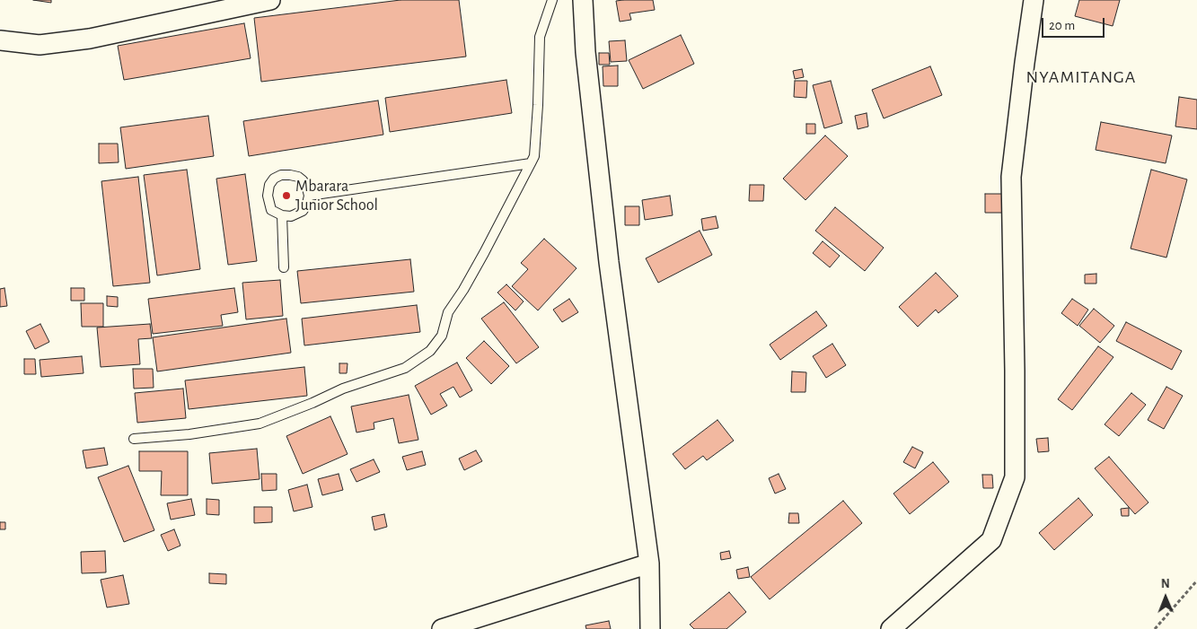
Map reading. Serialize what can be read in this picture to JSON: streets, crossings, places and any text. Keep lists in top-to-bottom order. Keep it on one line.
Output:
{"districts":["NYAMITANGA"],"places":["Mbarara Junior School"],"scale_bar":"20 m","north":"top"}
